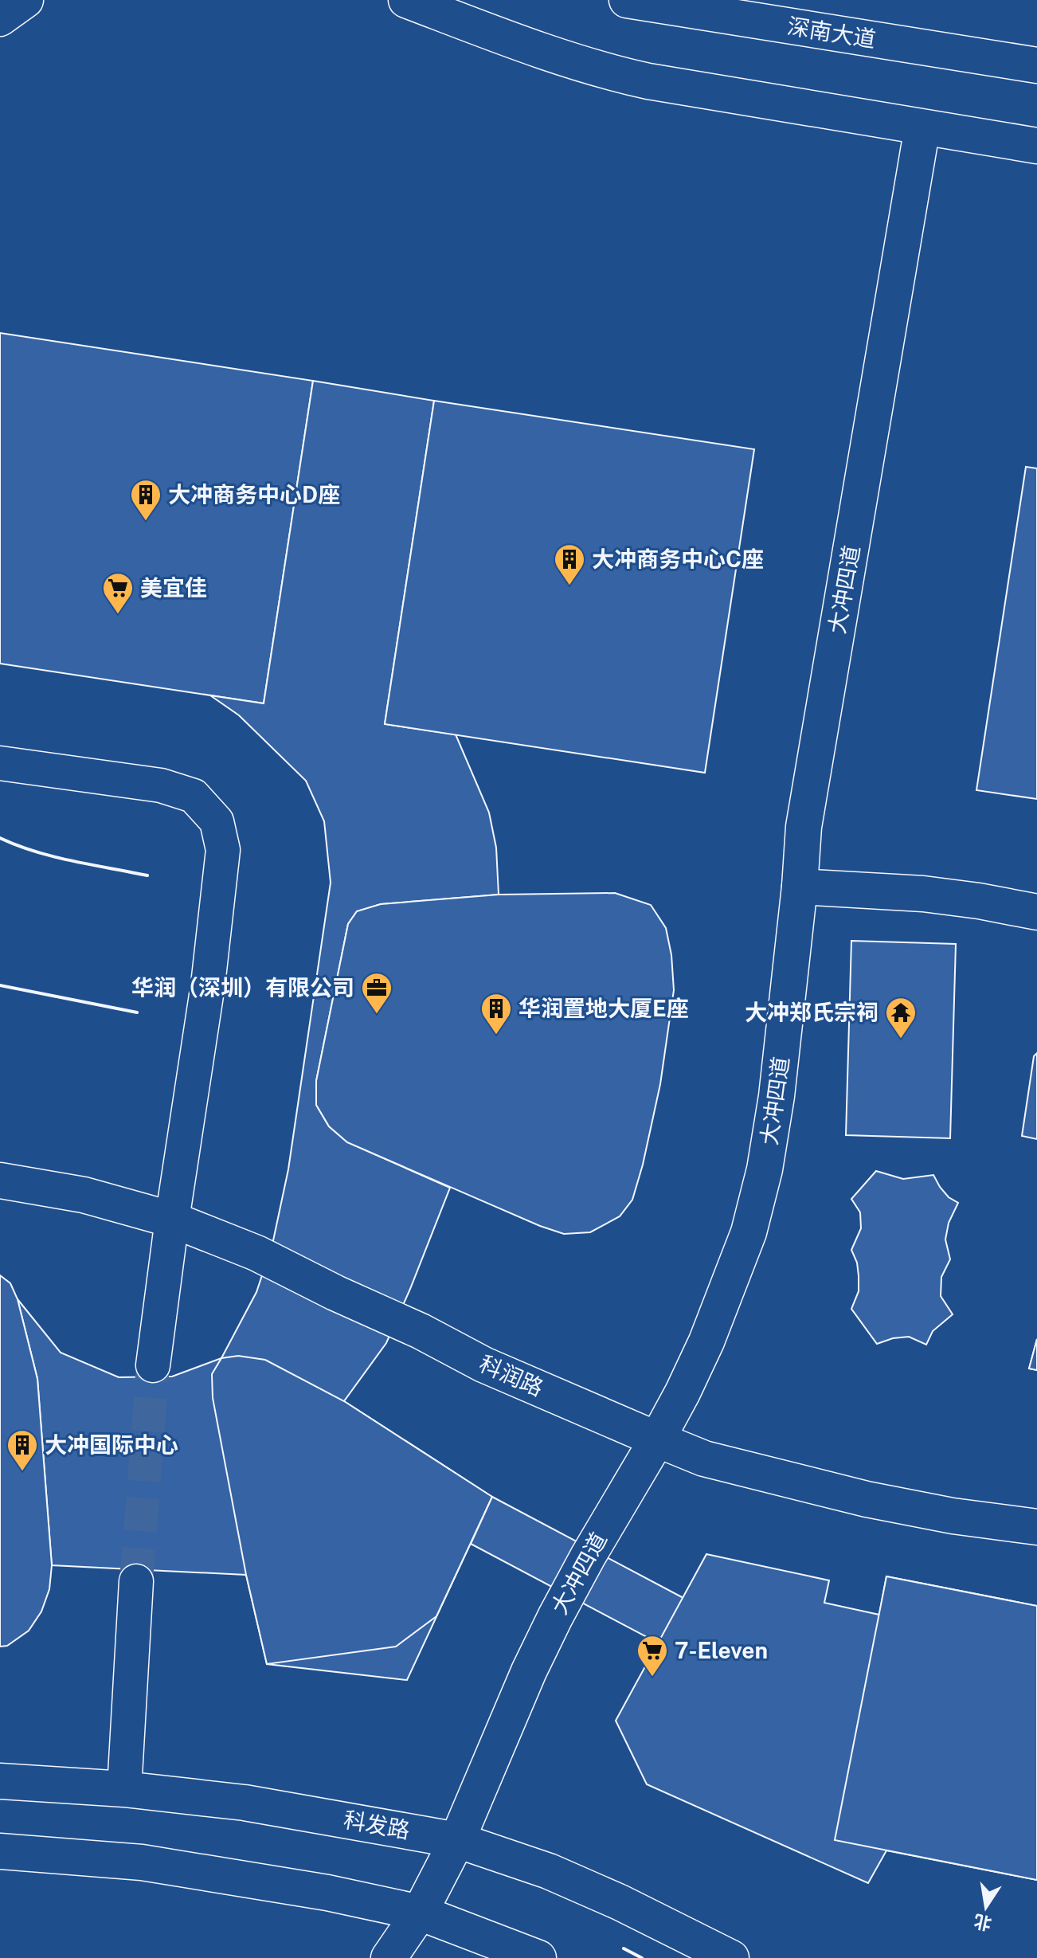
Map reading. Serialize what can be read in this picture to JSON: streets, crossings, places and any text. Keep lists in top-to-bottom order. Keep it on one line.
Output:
{"streets":{"street":["深南大道","大冲四道","科润路","科发路"]},"crossings":[["大冲四道","科润路"],["大冲四道","科发路"]],"places":{"building":["大冲商务中心D座","大冲商务中心C座","华润置地大厦E座","大冲国际中心"],"supermarket":["美宜佳","7-Eleven"],"office":["华润（深圳）有限公司"],"temple":["大冲郑氏宗祠"]},"north":"bottom"}
